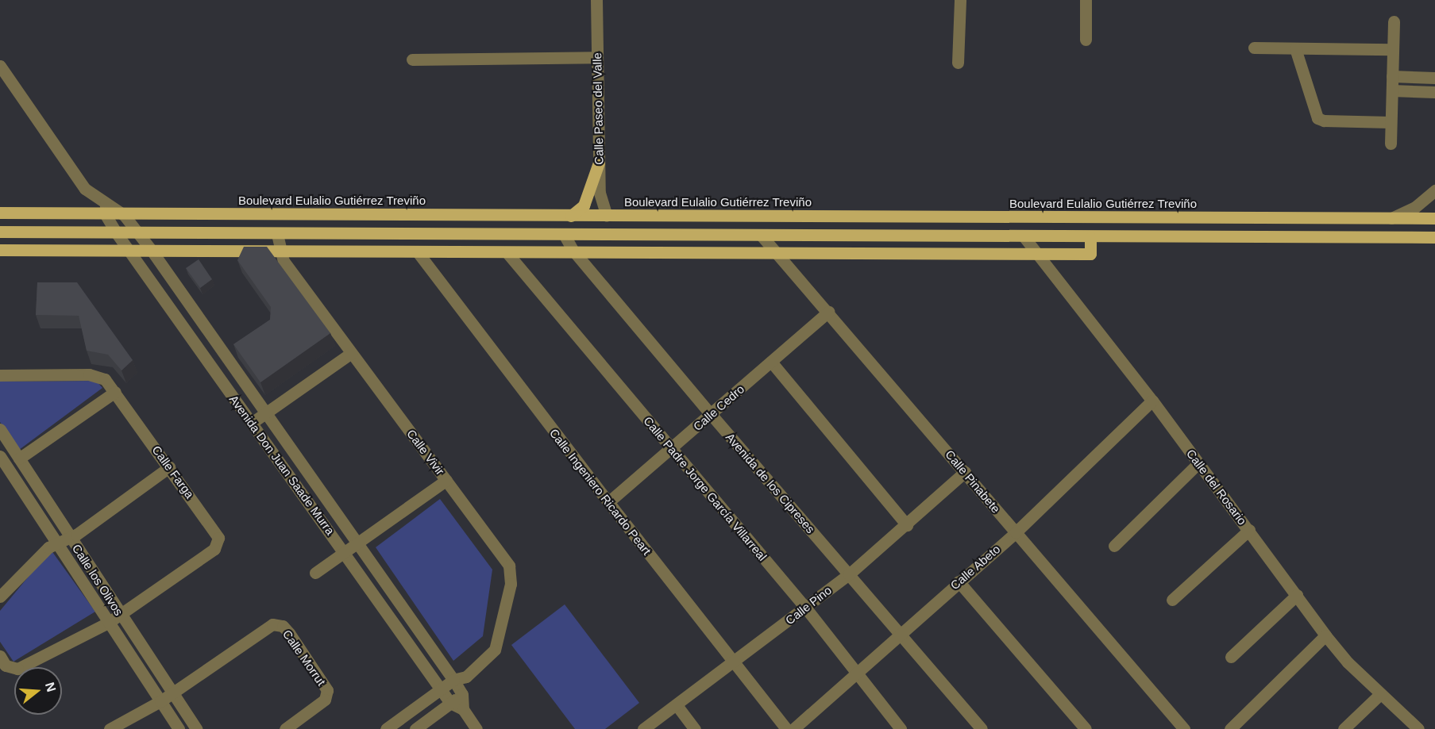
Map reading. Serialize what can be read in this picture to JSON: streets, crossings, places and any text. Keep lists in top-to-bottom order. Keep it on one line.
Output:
{"streets":{"main road":["Boulevard Eulalio Gutiérrez Treviño"],"street":["Calle Paseo del Valle","Calle Cedro","Calle Vivir","Avenida Don Juan Saade Murra","Calle Farga","Calle Pinabete","Avenida de los Cipreses","Calle del Rosario","Calle Padre Jorge García Villarreal","Calle Ingeniero Ricardo Peart","Calle Abeto","Calle los Olivos","Calle Pino","Calle Morrut"]},"crossings":[["Calle Paseo del Valle","Boulevard Eulalio Gutiérrez Treviño"],["Boulevard Eulalio Gutiérrez Treviño","Avenida Don Juan Saade Murra"],["Calle Cedro","Calle Pinabete"],["Calle Cedro","Avenida de los Cipreses"],["Calle Cedro","Calle Padre Jorge García Villarreal"],["Calle Cedro","Calle Ingeniero Ricardo Peart"],["Calle Farga","Calle los Olivos"],["Calle Pinabete","Calle Abeto"],["Calle Pinabete","Calle Pino"],["Avenida de los Cipreses","Calle Abeto"],["Avenida de los Cipreses","Calle Pino"],["Calle del Rosario","Calle Abeto"],["Calle Padre Jorge García Villarreal","Calle Abeto"],["Calle Padre Jorge García Villarreal","Calle Pino"],["Calle Ingeniero Ricardo Peart","Calle Pino"],["Calle los Olivos","Calle Morrut"]],"north":"right"}
